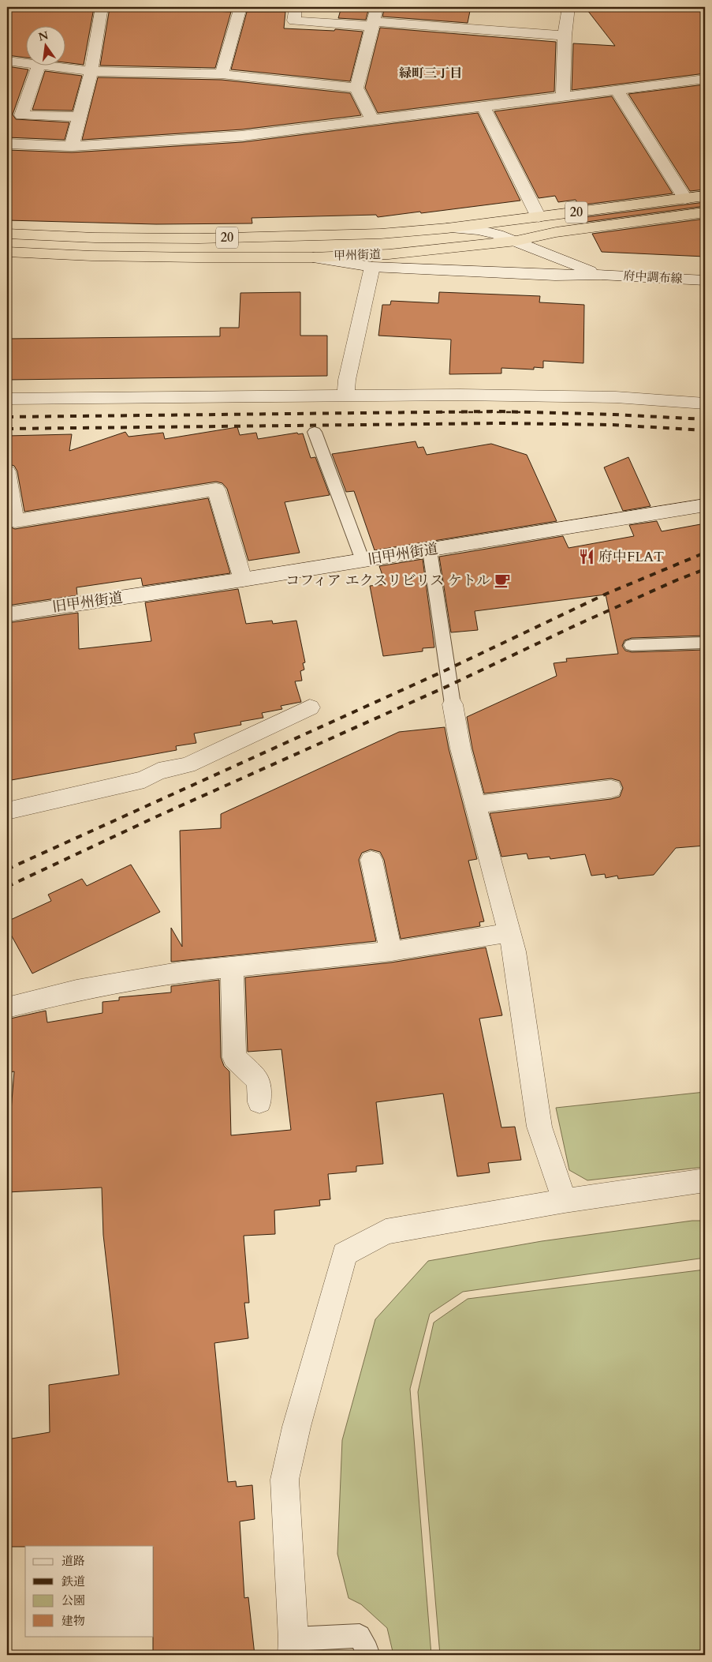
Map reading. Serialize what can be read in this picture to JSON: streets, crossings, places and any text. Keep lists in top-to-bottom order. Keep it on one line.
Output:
{"streets":{"highway":["20","甲州街道"],"street":["府中調布線","旧甲州街道"]},"districts":["緑町三丁目"],"places":{"restaurant":["府中FLAT"],"cafe":["コフィア エクスリビリス ケトル"]},"legend":["道路","鉄道","公園","建物"],"north":"top"}
